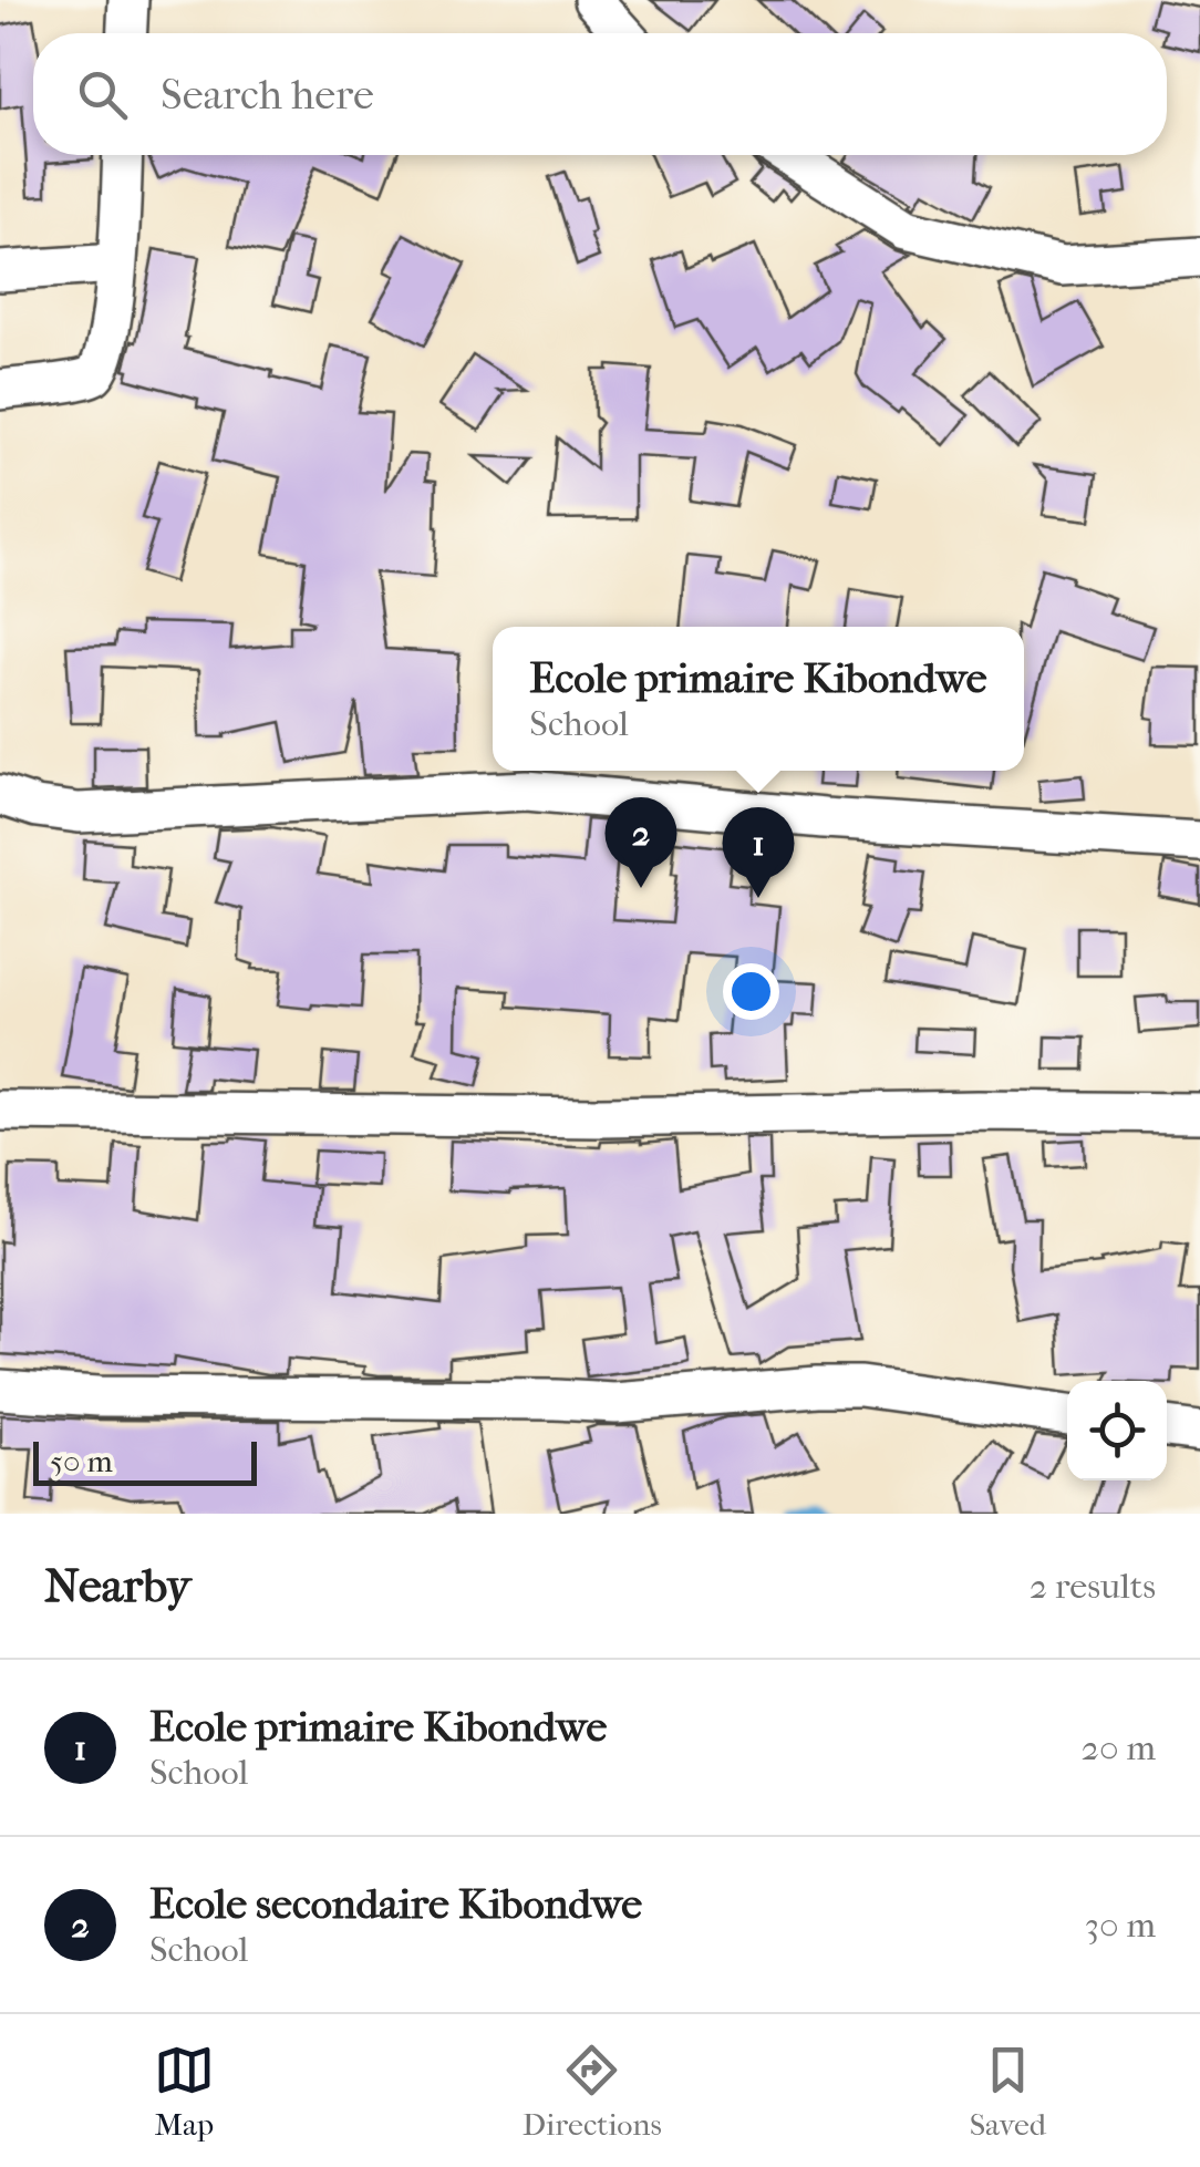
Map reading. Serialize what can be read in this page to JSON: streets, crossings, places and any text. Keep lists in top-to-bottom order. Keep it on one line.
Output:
{"scale_bar":"50 m","page":{"search":"Search here","popup":["Ecole primaire Kibondwe","School"],"pins":["2","1"],"scale":"50 m","heading":["Nearby","2 results"],"list":[{"mark":"1","name":"Ecole primaire Kibondwe","note":"School","value":"20 m"},{"mark":"2","name":"Ecole secondaire Kibondwe","note":"School","value":"30 m"}],"nav":["Map","Directions","Saved"]}}
